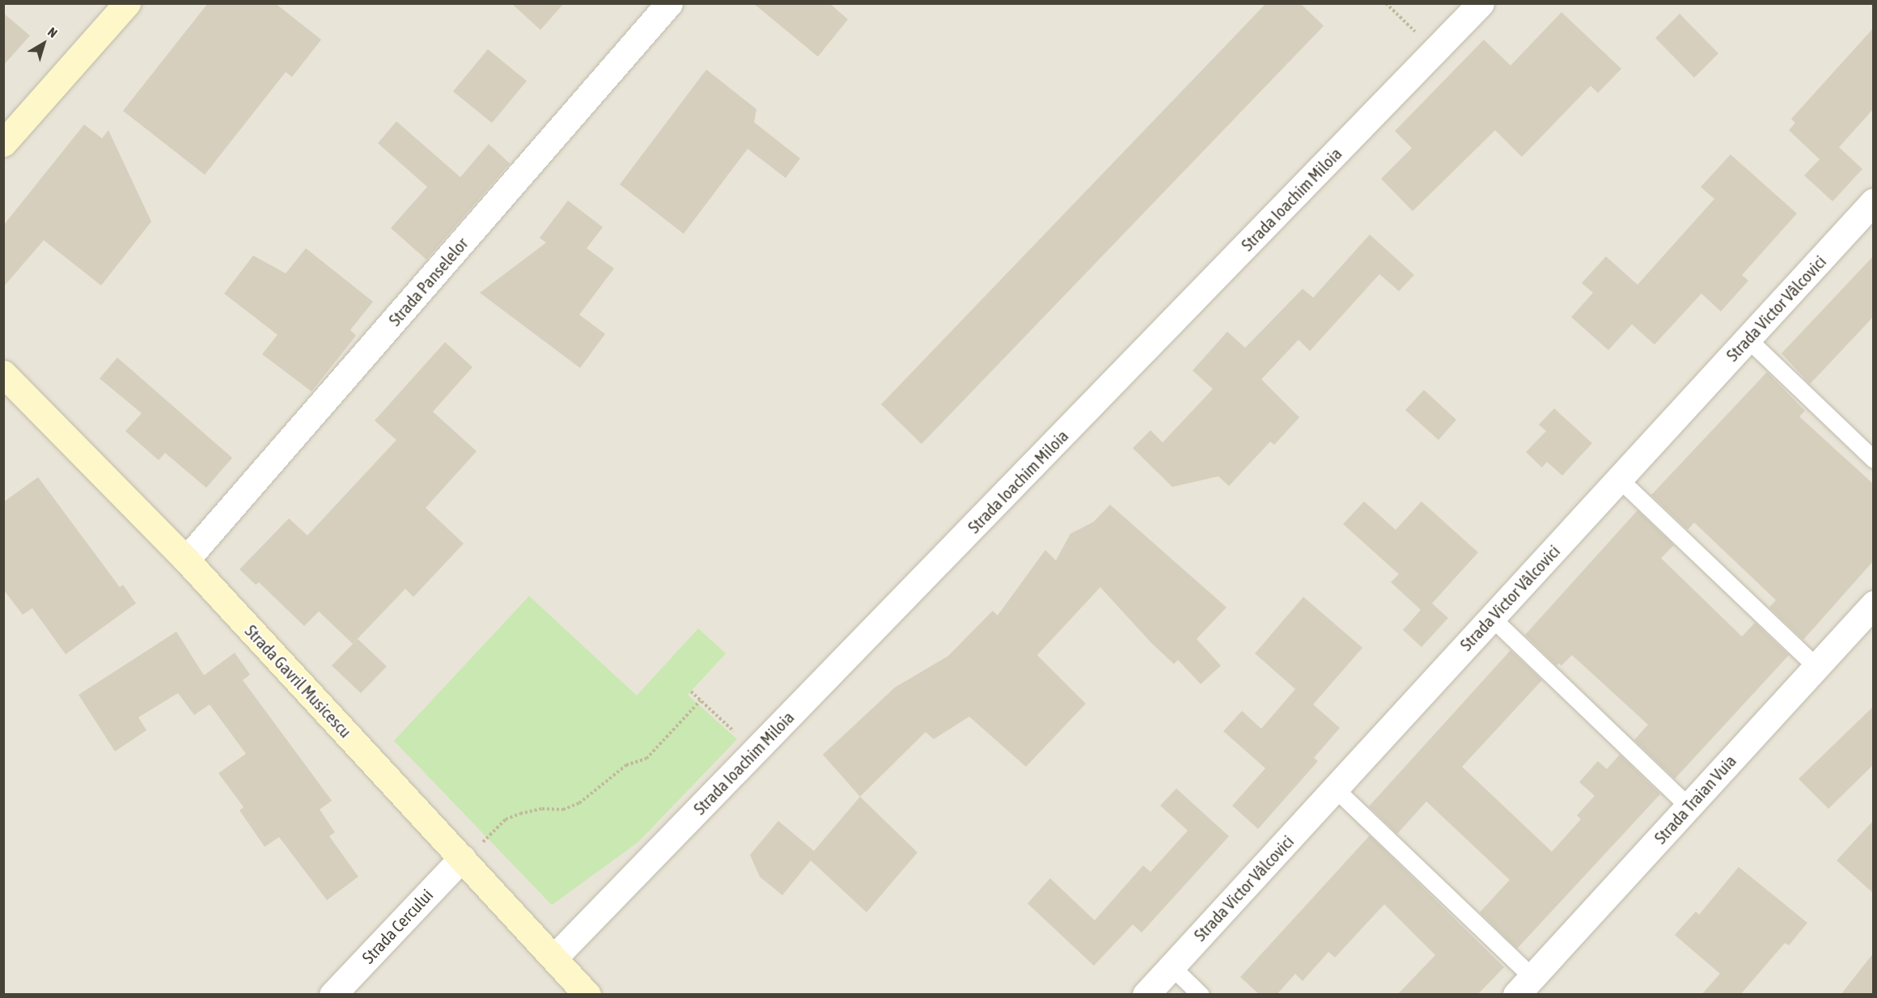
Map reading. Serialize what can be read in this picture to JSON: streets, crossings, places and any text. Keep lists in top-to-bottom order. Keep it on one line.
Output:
{"streets":{"street":["Strada Ioachim Miloia","Strada Panselelor","Strada Victor Vâlcovici","Strada Gavril Musicescu","Strada Traian Vuia","Strada Cercului"]},"crossings":[["Strada Ioachim Miloia","Strada Gavril Musicescu"],["Strada Panselelor","Strada Gavril Musicescu"],["Strada Gavril Musicescu","Strada Cercului"]],"north":"top right"}
